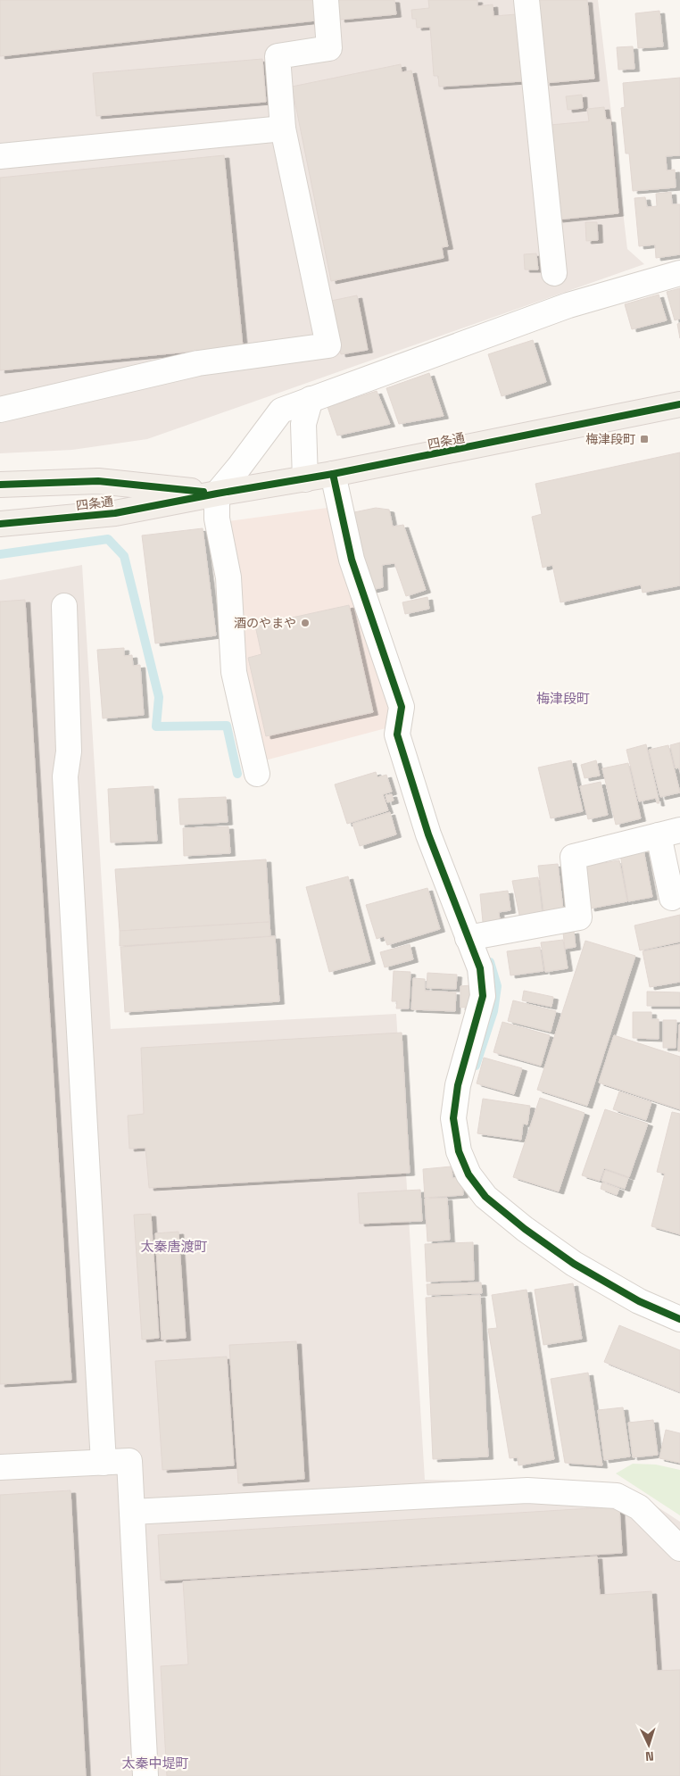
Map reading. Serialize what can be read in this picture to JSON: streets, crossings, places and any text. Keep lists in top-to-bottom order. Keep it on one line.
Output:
{"streets":{"main road":["四条通"]},"districts":["梅津段町","太秦唐渡町","太秦中堤町"],"places":{"transit":["梅津段町"],"other":["酒のやまや"]},"north":"bottom"}
